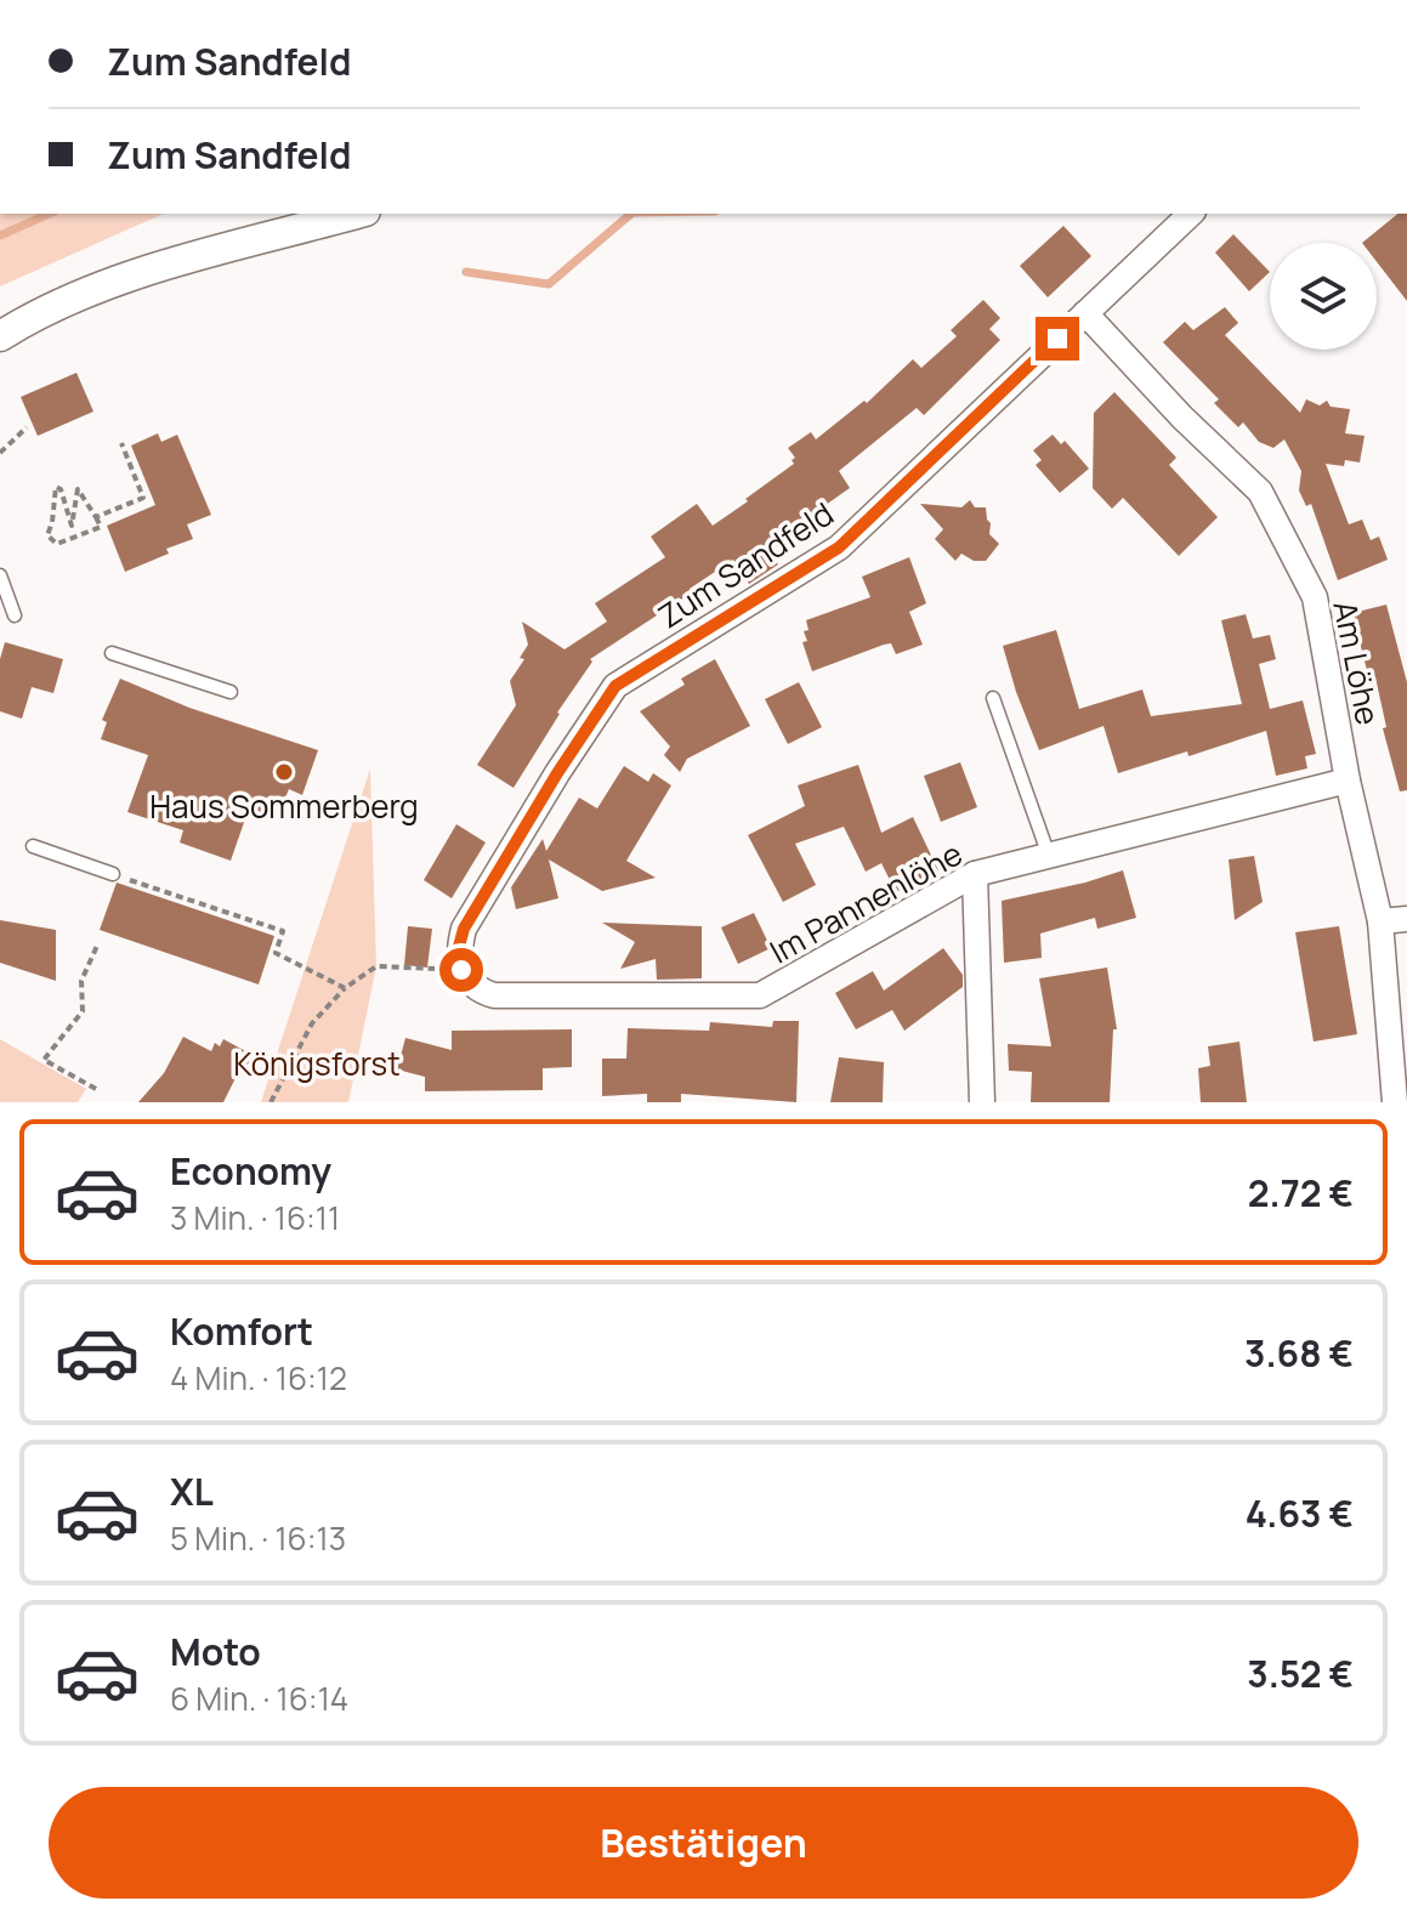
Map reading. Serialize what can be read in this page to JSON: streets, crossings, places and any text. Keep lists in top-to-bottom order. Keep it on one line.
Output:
{"streets":{"street":["Zum Sandfeld","Am Löhe","Im Pannenlöhe"]},"crossings":[["Zum Sandfeld","Am Löhe"],["Zum Sandfeld","Im Pannenlöhe"],["Am Löhe","Im Pannenlöhe"]],"parks":["Königsforst"],"places":["Haus Sommerberg"],"page":{"banner":["Zum Sandfeld","Zum Sandfeld"],"list":[{"name":"Economy","note":"3 Min. · 16:11","value":"2.72 €"},{"name":"Komfort","note":"4 Min. · 16:12","value":"3.68 €"},{"name":"XL","note":"5 Min. · 16:13","value":"4.63 €"},{"name":"Moto","note":"6 Min. · 16:14","value":"3.52 €"}],"buttons":"Bestätigen"}}
